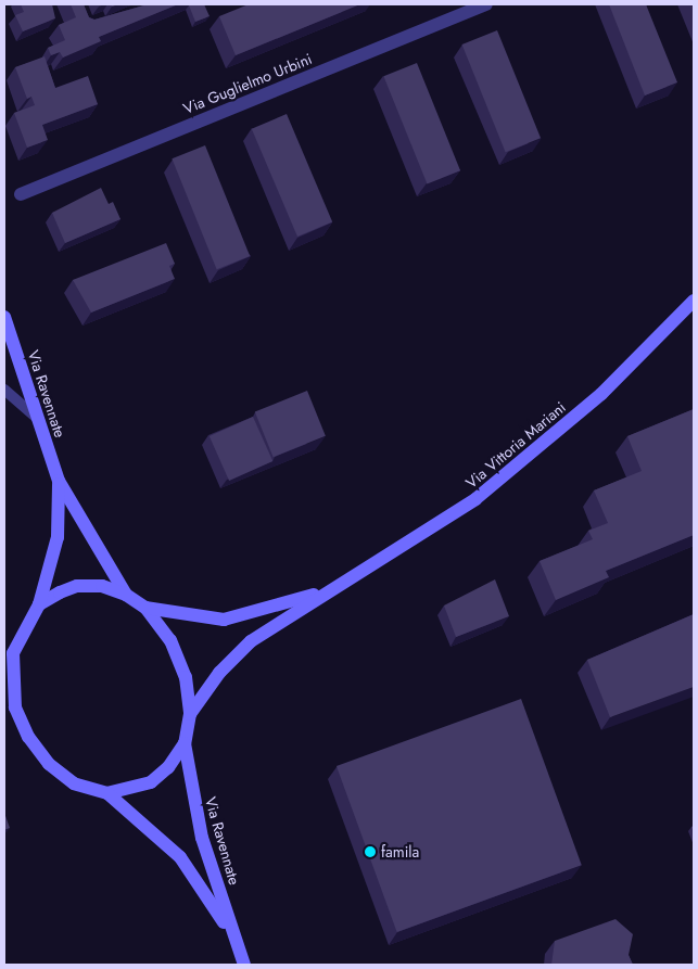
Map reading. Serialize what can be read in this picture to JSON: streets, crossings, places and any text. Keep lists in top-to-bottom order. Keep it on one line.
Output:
{"streets":{"main road":["Via Ravennate","Via Vittoria Mariani"],"street":["Via Guglielmo Urbini"]},"crossings":[["Via Ravennate","Via Vittoria Mariani"]],"places":["famila"]}
